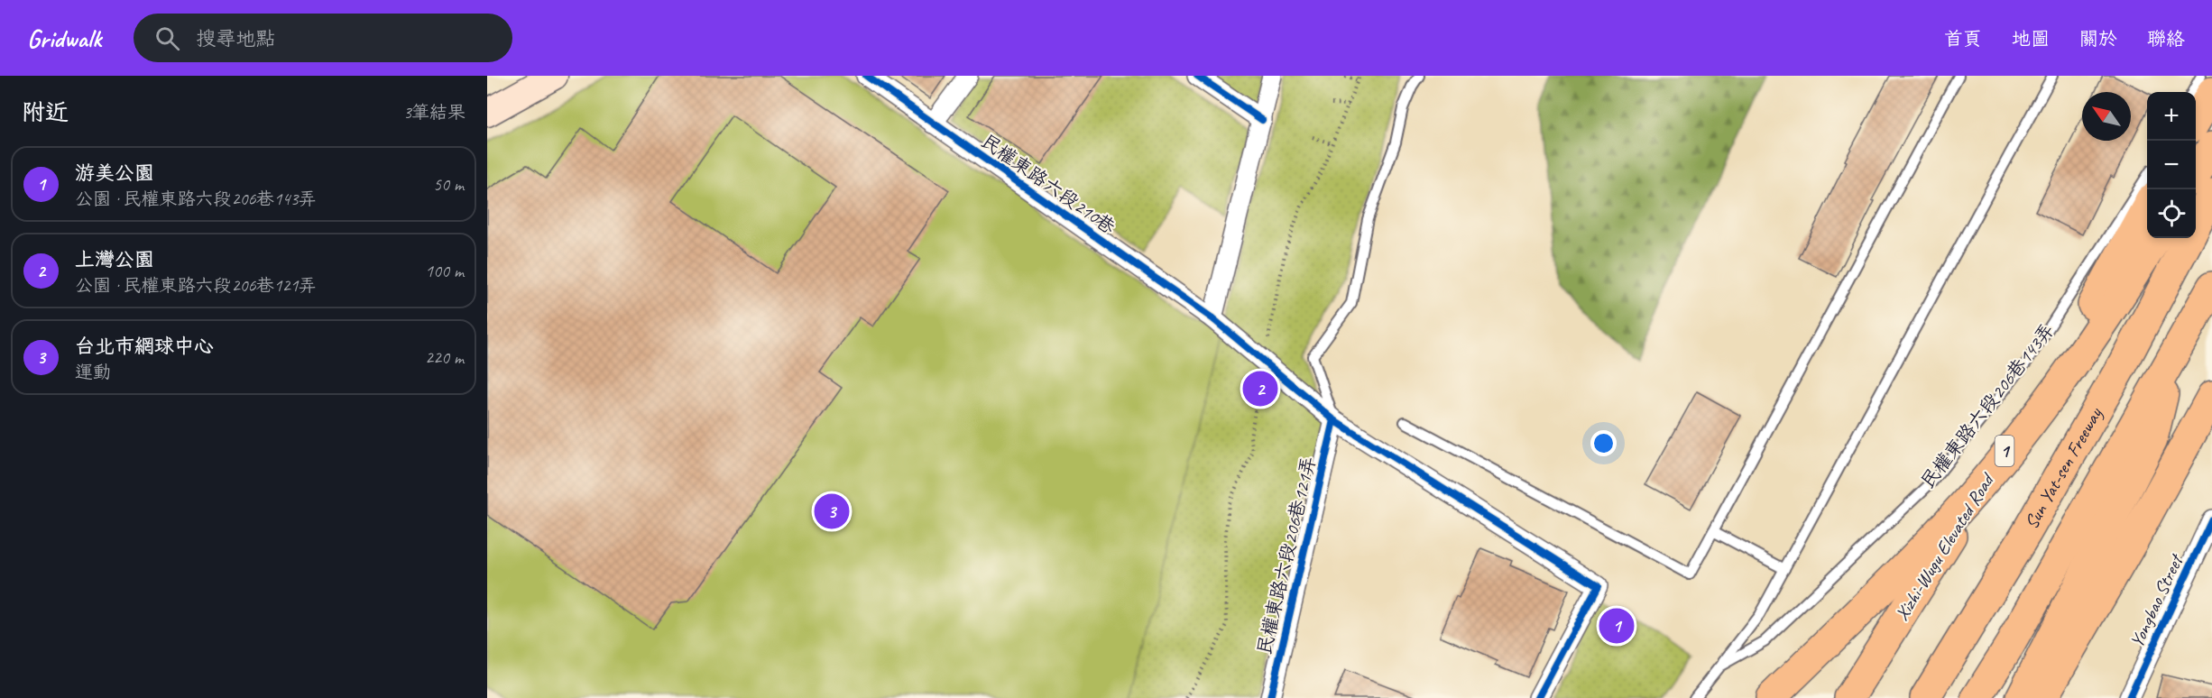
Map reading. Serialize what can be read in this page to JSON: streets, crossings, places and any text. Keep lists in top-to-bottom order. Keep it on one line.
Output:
{"streets":{"highway":["1","Sun Yat-sen Freeway","Xizhi-Wugu Elevated Road"],"street":["民權東路六段210巷","民權東路六段206巷121弄","Yongbao Street"],"lane":["民權東路六段206巷143弄"]},"crossings":[["民權東路六段210巷","民權東路六段206巷121弄"]],"north":"top left","page":{"header":"Gridwalk","search":"搜尋地點","nav":["首頁","地圖","關於","聯絡"],"heading":["附近","3筆結果"],"map_buttons":["+","−"],"list":[{"mark":"1","name":"游美公園","note":"公園 · 民權東路六段206巷143弄","value":"50 m"},{"mark":"2","name":"上灣公園","note":"公園 · 民權東路六段206巷121弄","value":"100 m"},{"mark":"3","name":"台北市網球中心","note":"運動","value":"220 m"}],"pins":["2","3","1"]}}
